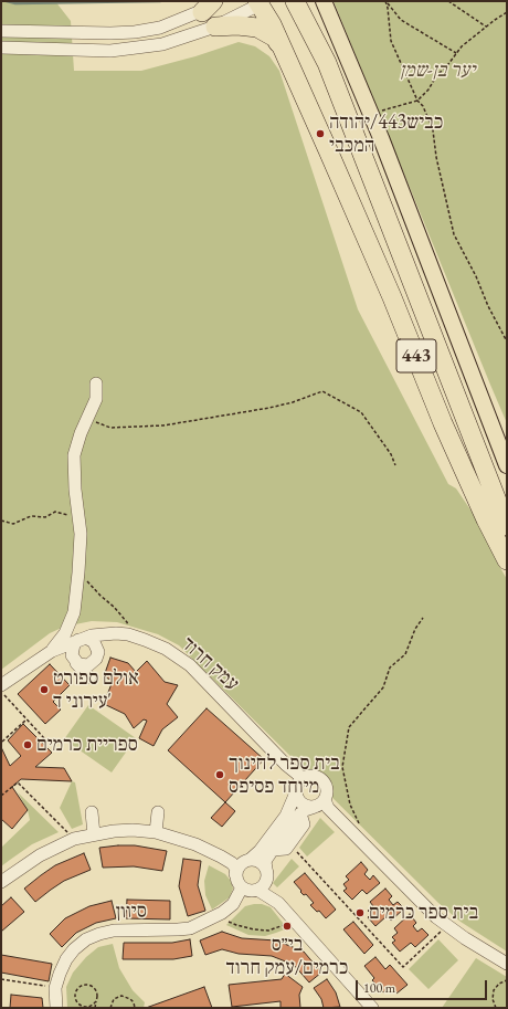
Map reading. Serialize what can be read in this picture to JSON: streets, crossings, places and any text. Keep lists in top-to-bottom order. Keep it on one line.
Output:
{"streets":{"highway":["443"],"street":["עמק חרוד","סיוון"]},"parks":["יער בן-שמן"],"places":["כביש443/יהודה המכבי","אולם ספורט עירוני ד'","ספריית כרמים","בית ספר לחינוך מיוחד פסיפס","בית ספר כרמים","בי״ס כרמים/עמק חרוד"],"scale_bar":"100 m"}
